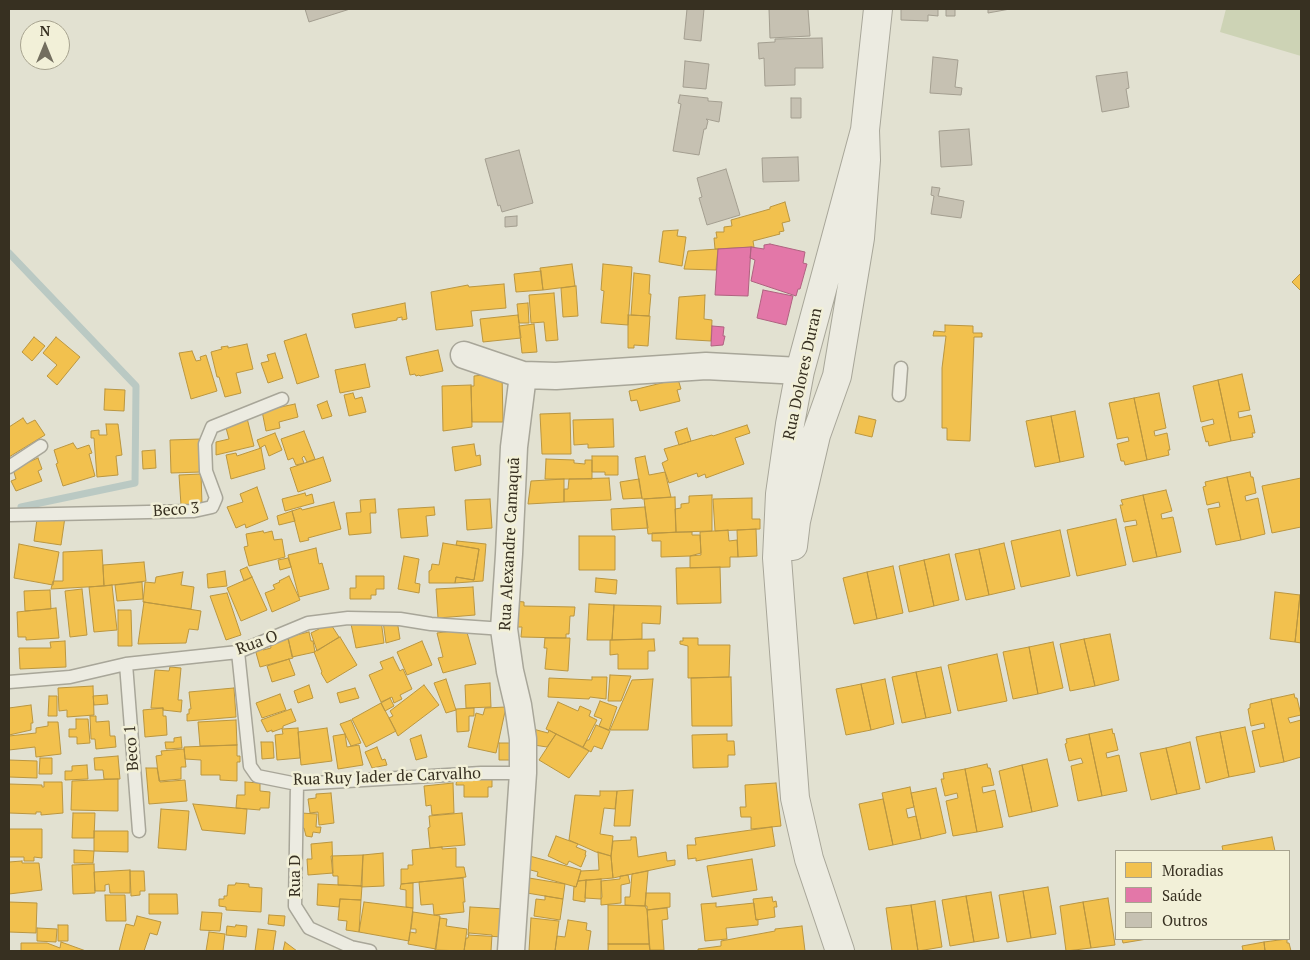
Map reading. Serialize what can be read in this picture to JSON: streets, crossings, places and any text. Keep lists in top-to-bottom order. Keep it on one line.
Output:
{"streets":{"street":["Rua Dolores Duran","Rua Alexandre Camaquã"],"lane":["Beco 3","Rua O","Beco 1","Rua Ruy Jader de Carvalho","Rua D"]},"crossings":[["Rua Alexandre Camaquã","Rua O"],["Rua Alexandre Camaquã","Rua Ruy Jader de Carvalho"],["Rua O","Beco 1"],["Rua O","Rua Ruy Jader de Carvalho"],["Rua Ruy Jader de Carvalho","Rua D"]],"legend":["Moradias","Saúde","Outros"],"north":"top"}
